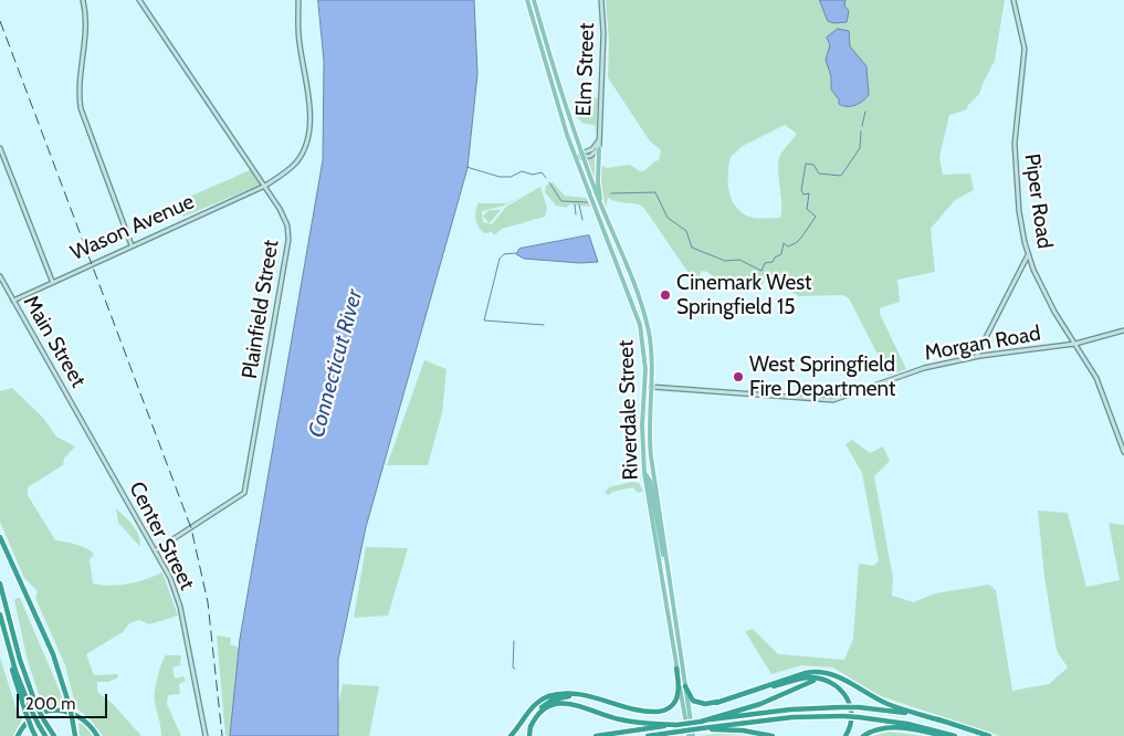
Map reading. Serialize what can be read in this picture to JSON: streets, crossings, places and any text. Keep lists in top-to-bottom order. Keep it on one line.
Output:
{"streets":{"main road":["Elm Street","Piper Road","Wason Avenue","Plainfield Street","Main Street","Morgan Road","Riverdale Street","Center Street"]},"crossings":[["Elm Street","Riverdale Street"],["Piper Road","Morgan Road"],["Wason Avenue","Plainfield Street"],["Wason Avenue","Main Street"],["Plainfield Street","Center Street"],["Main Street","Center Street"],["Morgan Road","Riverdale Street"]],"water":["Connecticut River"],"places":["Cinemark West Springfield 15","West Springfield Fire Department"],"scale_bar":"200 m"}
